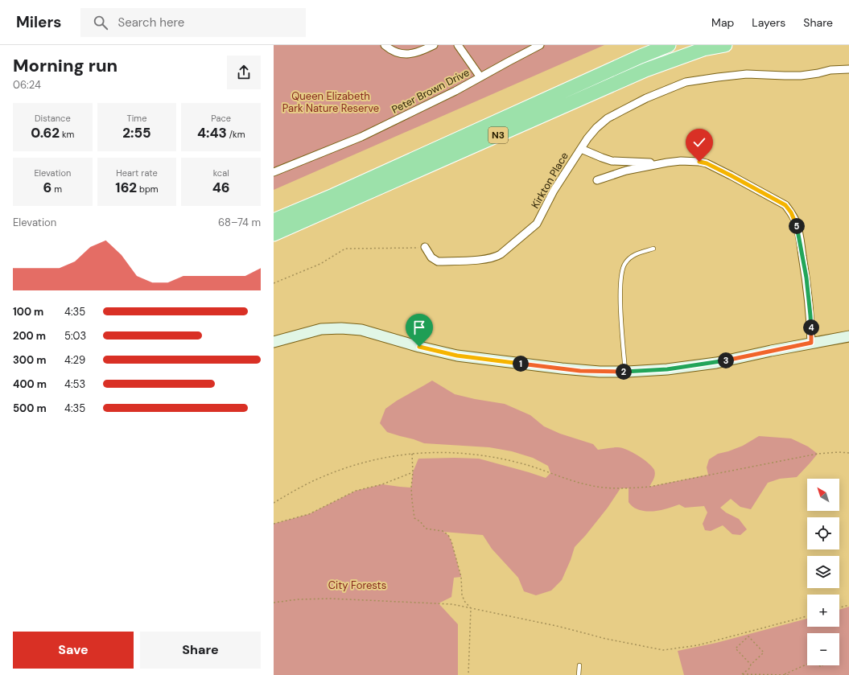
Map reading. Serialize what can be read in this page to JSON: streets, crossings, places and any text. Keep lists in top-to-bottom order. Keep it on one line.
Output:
{"streets":{"highway":["N3"],"street":["Peter Brown Drive","Kirkton Place"]},"parks":["Queen Elizabeth Park Nature Reserve","City Forests"],"north":"top left","page":{"header":"Milers","search":"Search here","nav":["Map","Layers","Share"],"heading":["Morning run","06:24"],"stats":[["Distance","0.62 km"],["Time","2:55"],["Pace","4:43 /km"],["Elevation","6 m"],["Heart rate","162 bpm"],["kcal","46"]],"chart":["Elevation","68–74 m"],"pins":["5","4","3","1","2"],"list":[{"name":"100 m","note":"4:35"},{"name":"200 m","note":"5:03"},{"name":"300 m","note":"4:29"},{"name":"400 m","note":"4:53"},{"name":"500 m","note":"4:35"}],"map_buttons":["+","−"],"buttons":["Save","Share"]}}
